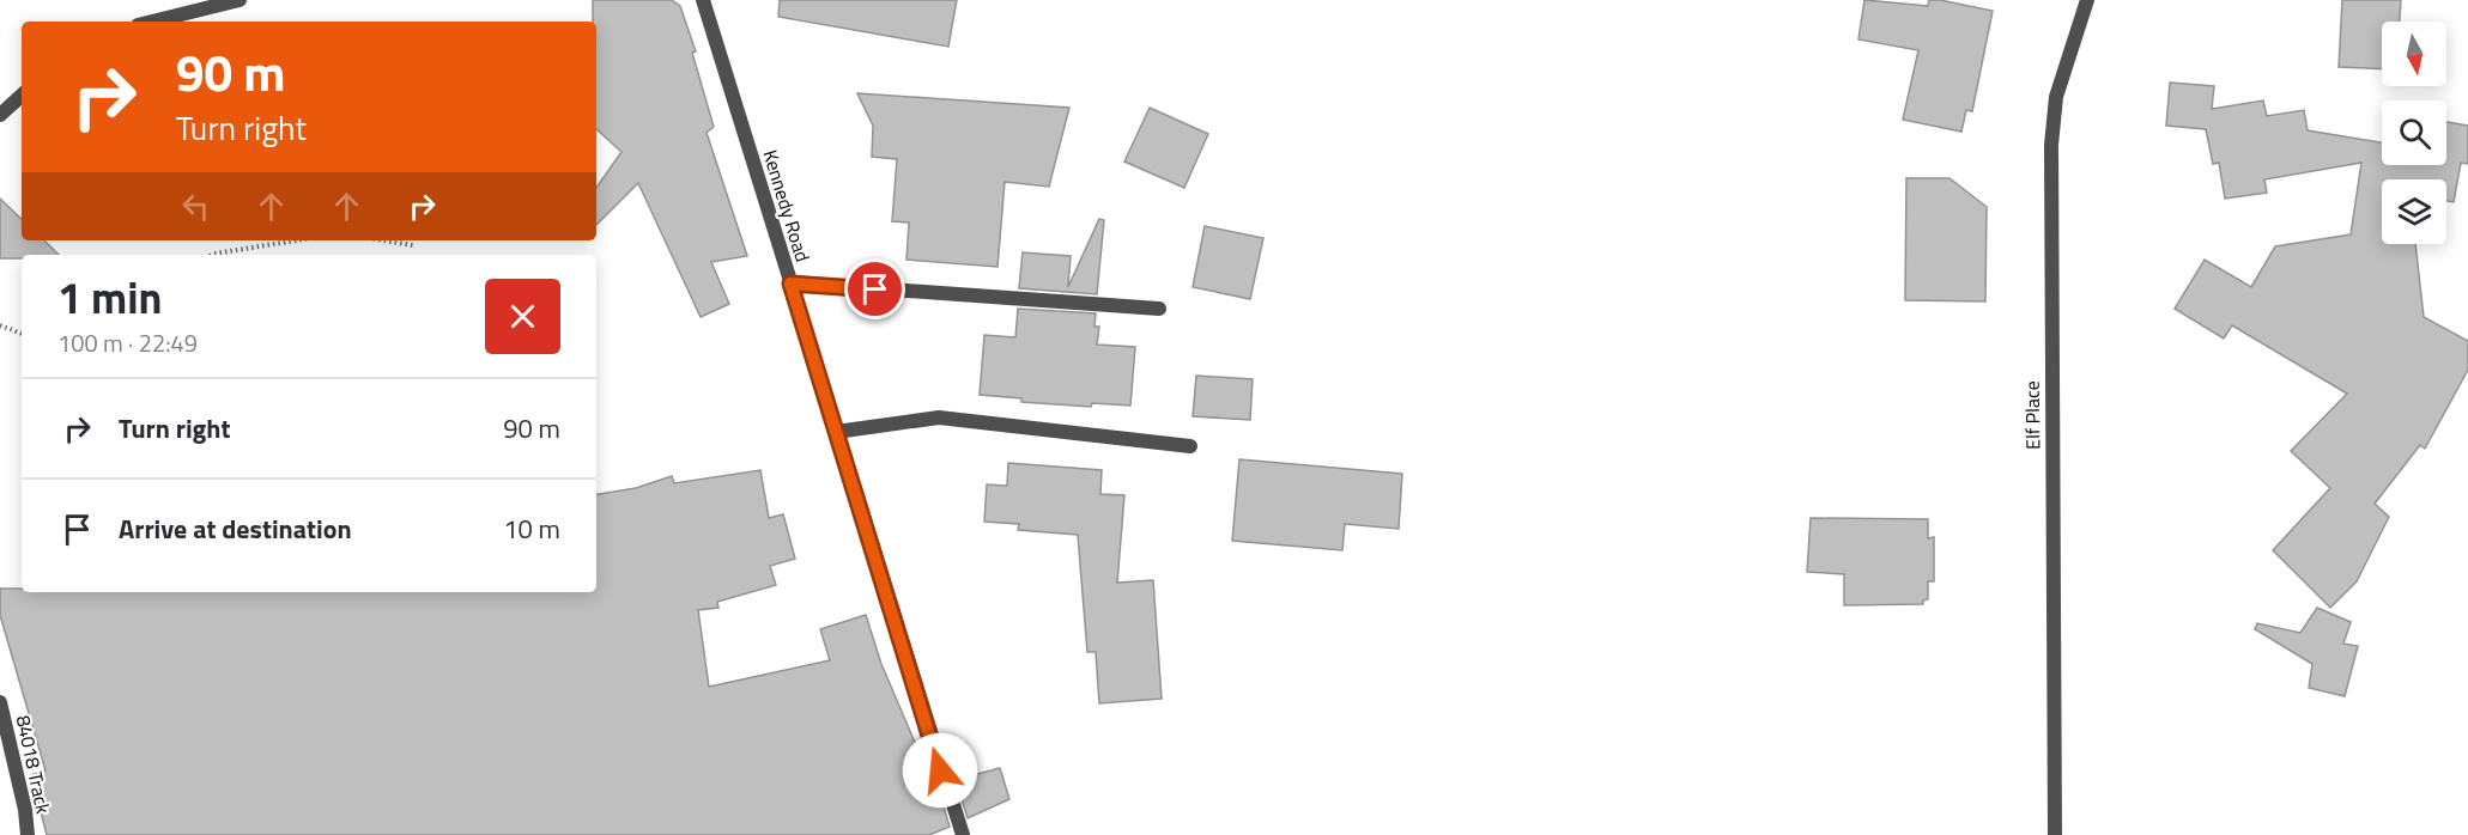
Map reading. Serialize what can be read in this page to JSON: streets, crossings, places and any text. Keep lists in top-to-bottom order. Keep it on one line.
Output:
{"streets":{"street":["Kennedy Road","Elf Place","84018 Track"]},"north":"bottom","page":{"turn":["90 m","Turn right"],"heading":["1 min","100 m · 22:49"],"list":[{"name":"Turn right","value":"90 m"},{"name":"Arrive at destination","value":"10 m"}]}}
